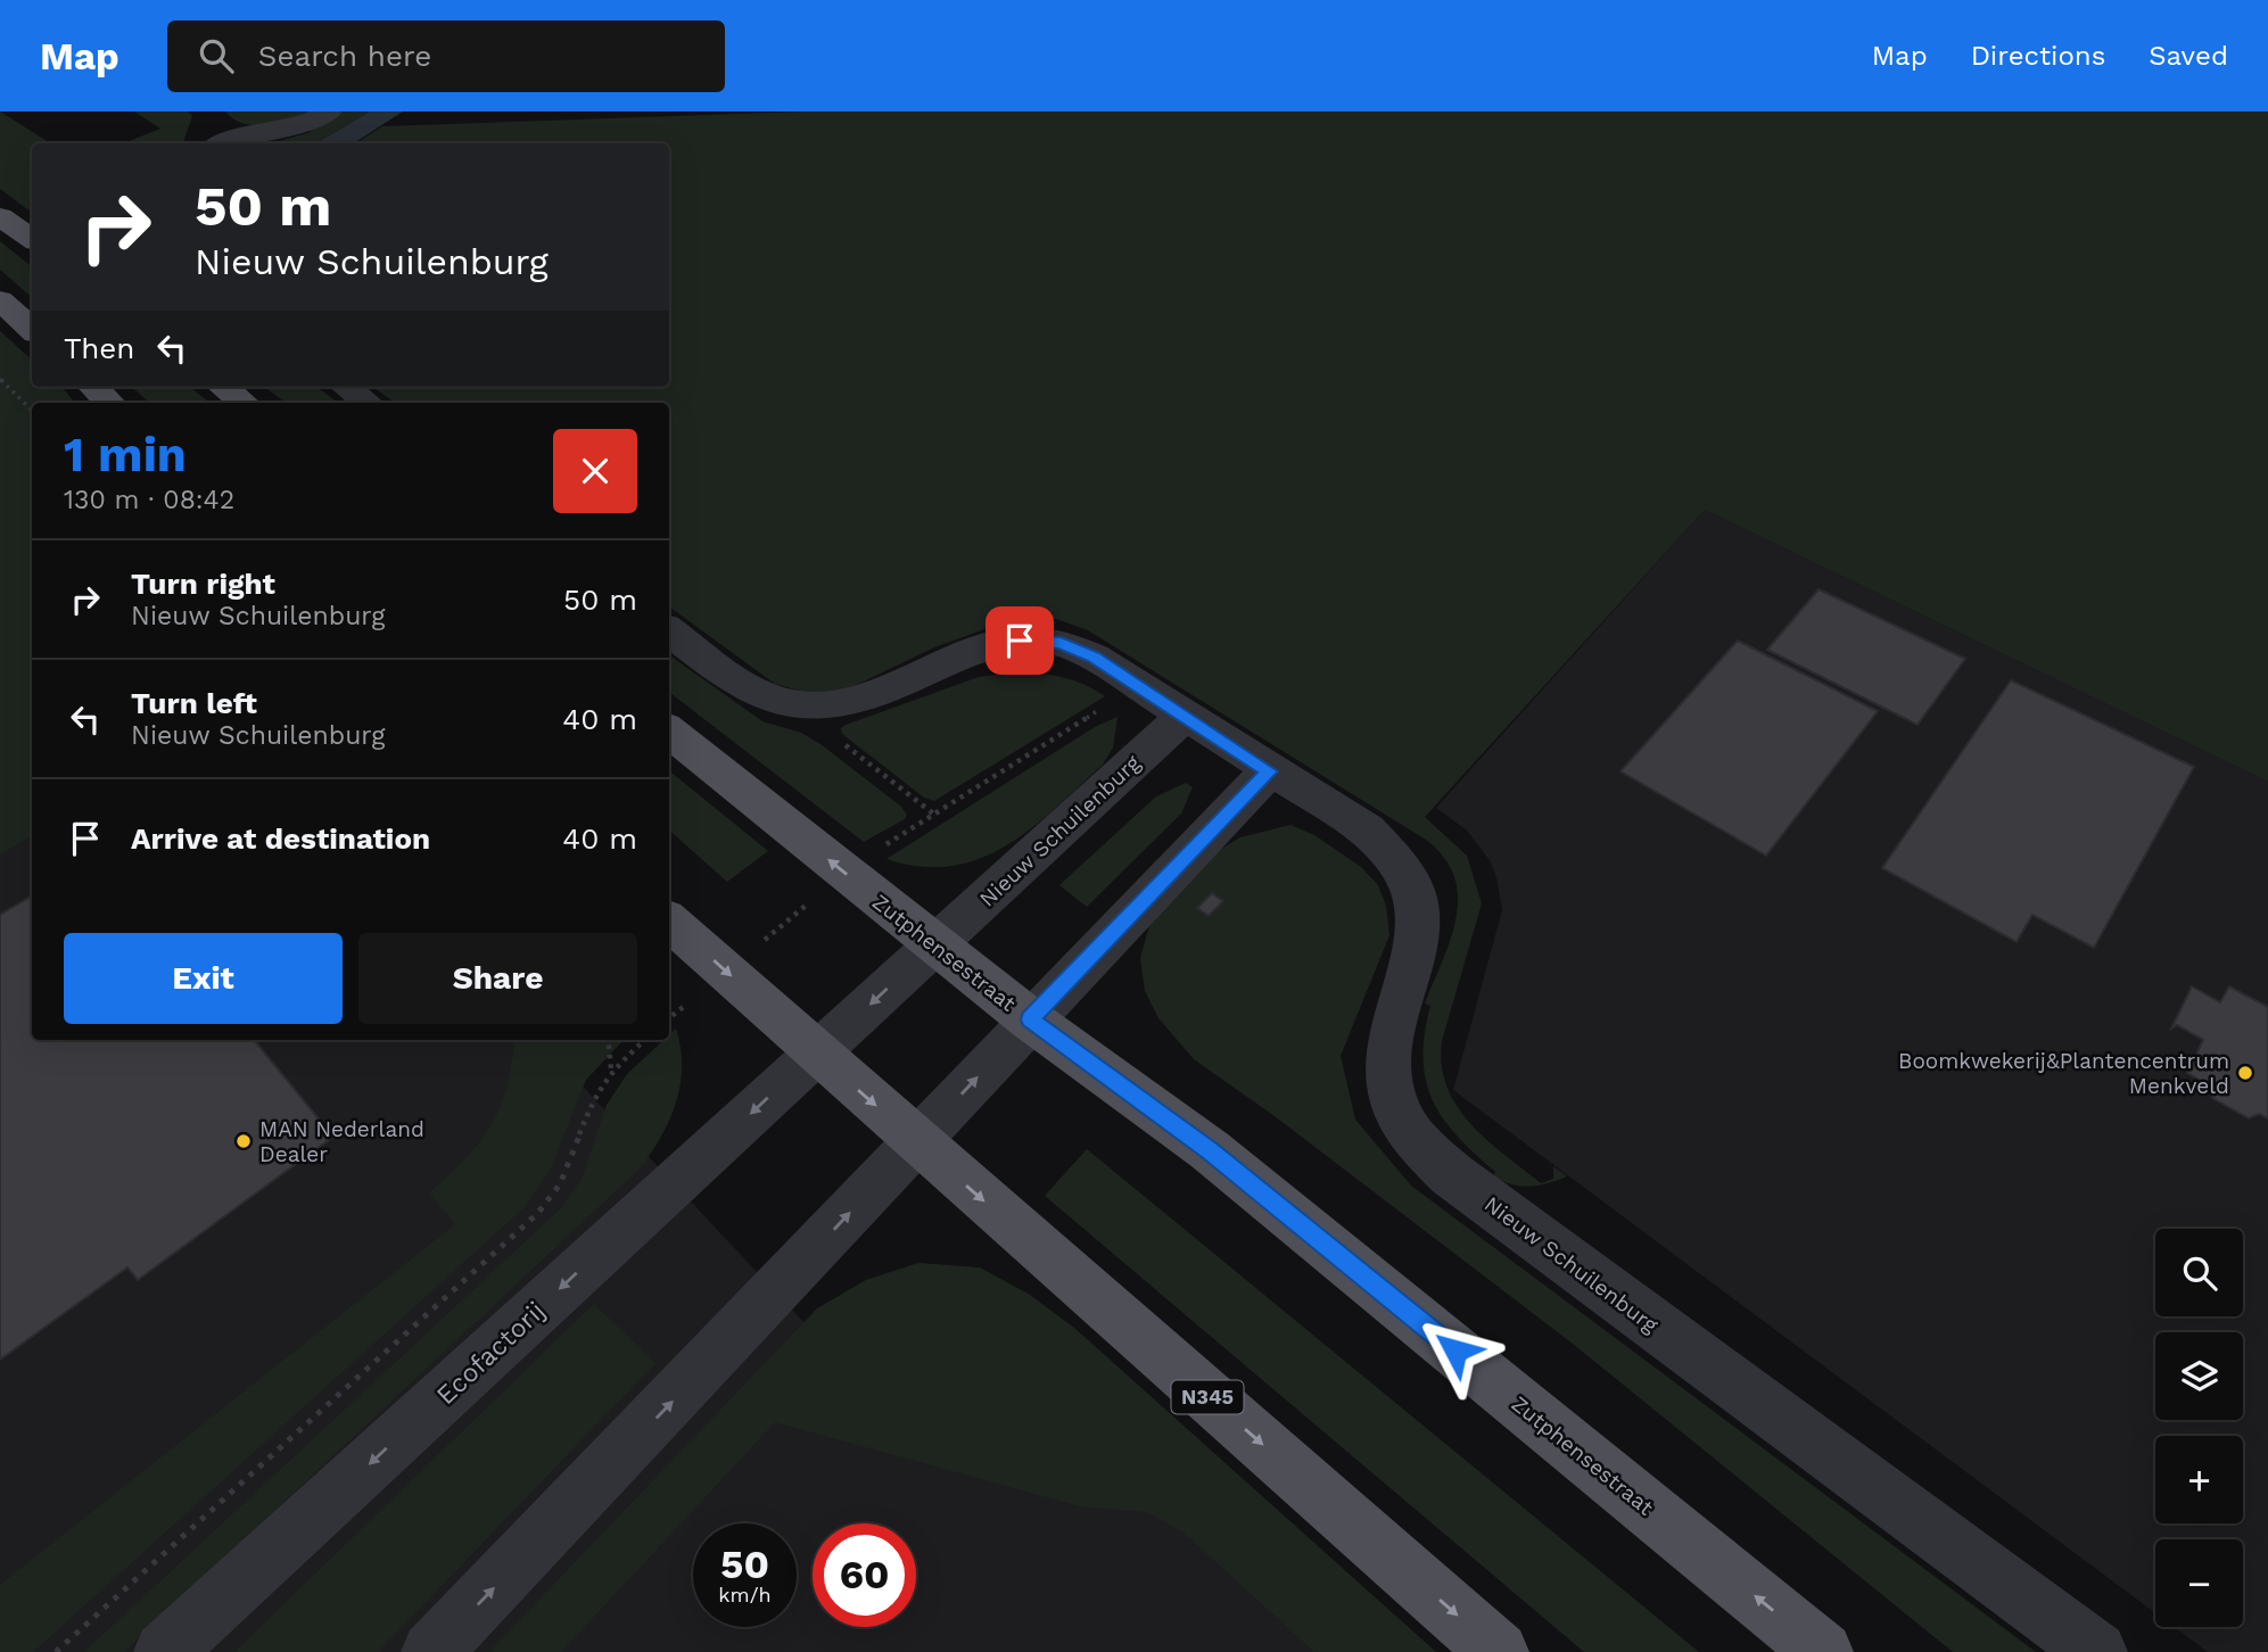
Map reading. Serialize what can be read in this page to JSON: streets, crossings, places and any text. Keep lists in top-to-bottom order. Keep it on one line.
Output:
{"streets":{"main road":["Zutphensestraat","N345"],"street":["Nieuw Schuilenburg","Ecofactorij"]},"crossings":[["Nieuw Schuilenburg","Zutphensestraat"],["Nieuw Schuilenburg","Ecofactorij"],["Nieuw Schuilenburg","N345"],["Ecofactorij","N345"]],"places":["Boomkwekerij&Plantencentrum Menkveld","MAN Nederland Dealer"],"page":{"header":"Map","search":"Search here","nav":["Map","Directions","Saved"],"turn":["50 m","Nieuw Schuilenburg"],"then":"Then","heading":["1 min","130 m · 08:42"],"list":[{"name":"Turn right","note":"Nieuw Schuilenburg","value":"50 m"},{"name":"Turn left","note":"Nieuw Schuilenburg","value":"40 m"},{"name":"Arrive at destination","value":"40 m"}],"buttons":["Exit","Share"],"map_buttons":["+","−"],"speed":"50 km/h","limit":"60"}}
